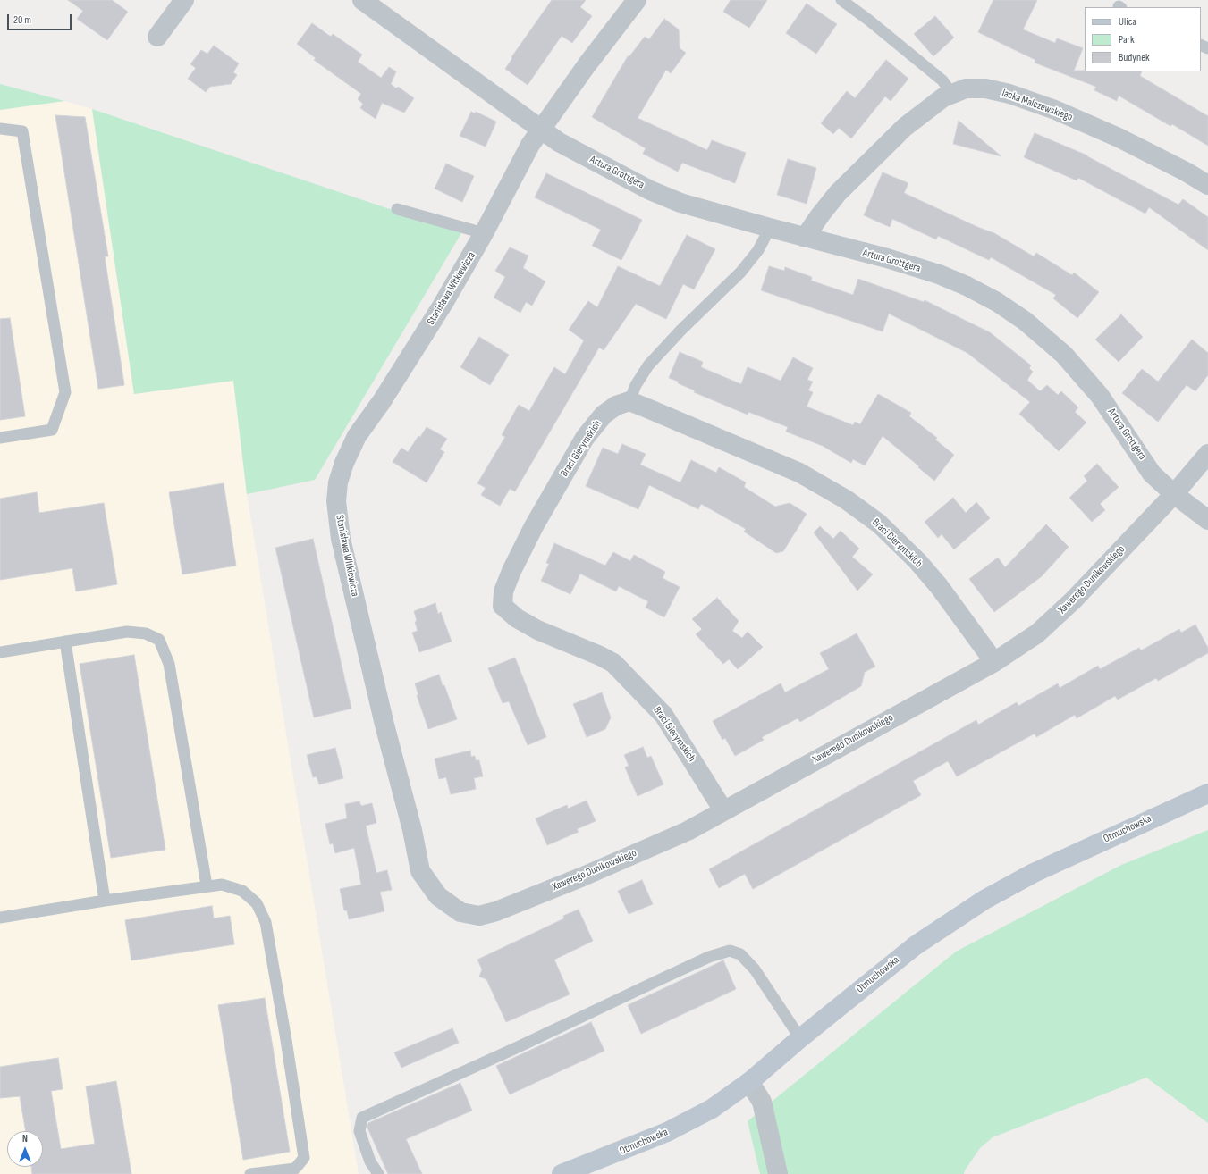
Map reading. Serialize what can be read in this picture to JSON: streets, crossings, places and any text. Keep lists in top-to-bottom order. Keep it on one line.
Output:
{"streets":{"main road":["Otmuchowska"],"street":["Jacka Malczewskiego","Artura Grottgera","Stanisława Witkiewicza","Braci Gierymskich","Xawerego Dunikowskiego"]},"crossings":[["Jacka Malczewskiego","Artura Grottgera"],["Artura Grottgera","Stanisława Witkiewicza"],["Artura Grottgera","Xawerego Dunikowskiego"],["Stanisława Witkiewicza","Xawerego Dunikowskiego"],["Braci Gierymskich","Xawerego Dunikowskiego"]],"legend":["Ulica","Park","Budynek"],"scale_bar":"20 m","north":"top"}
